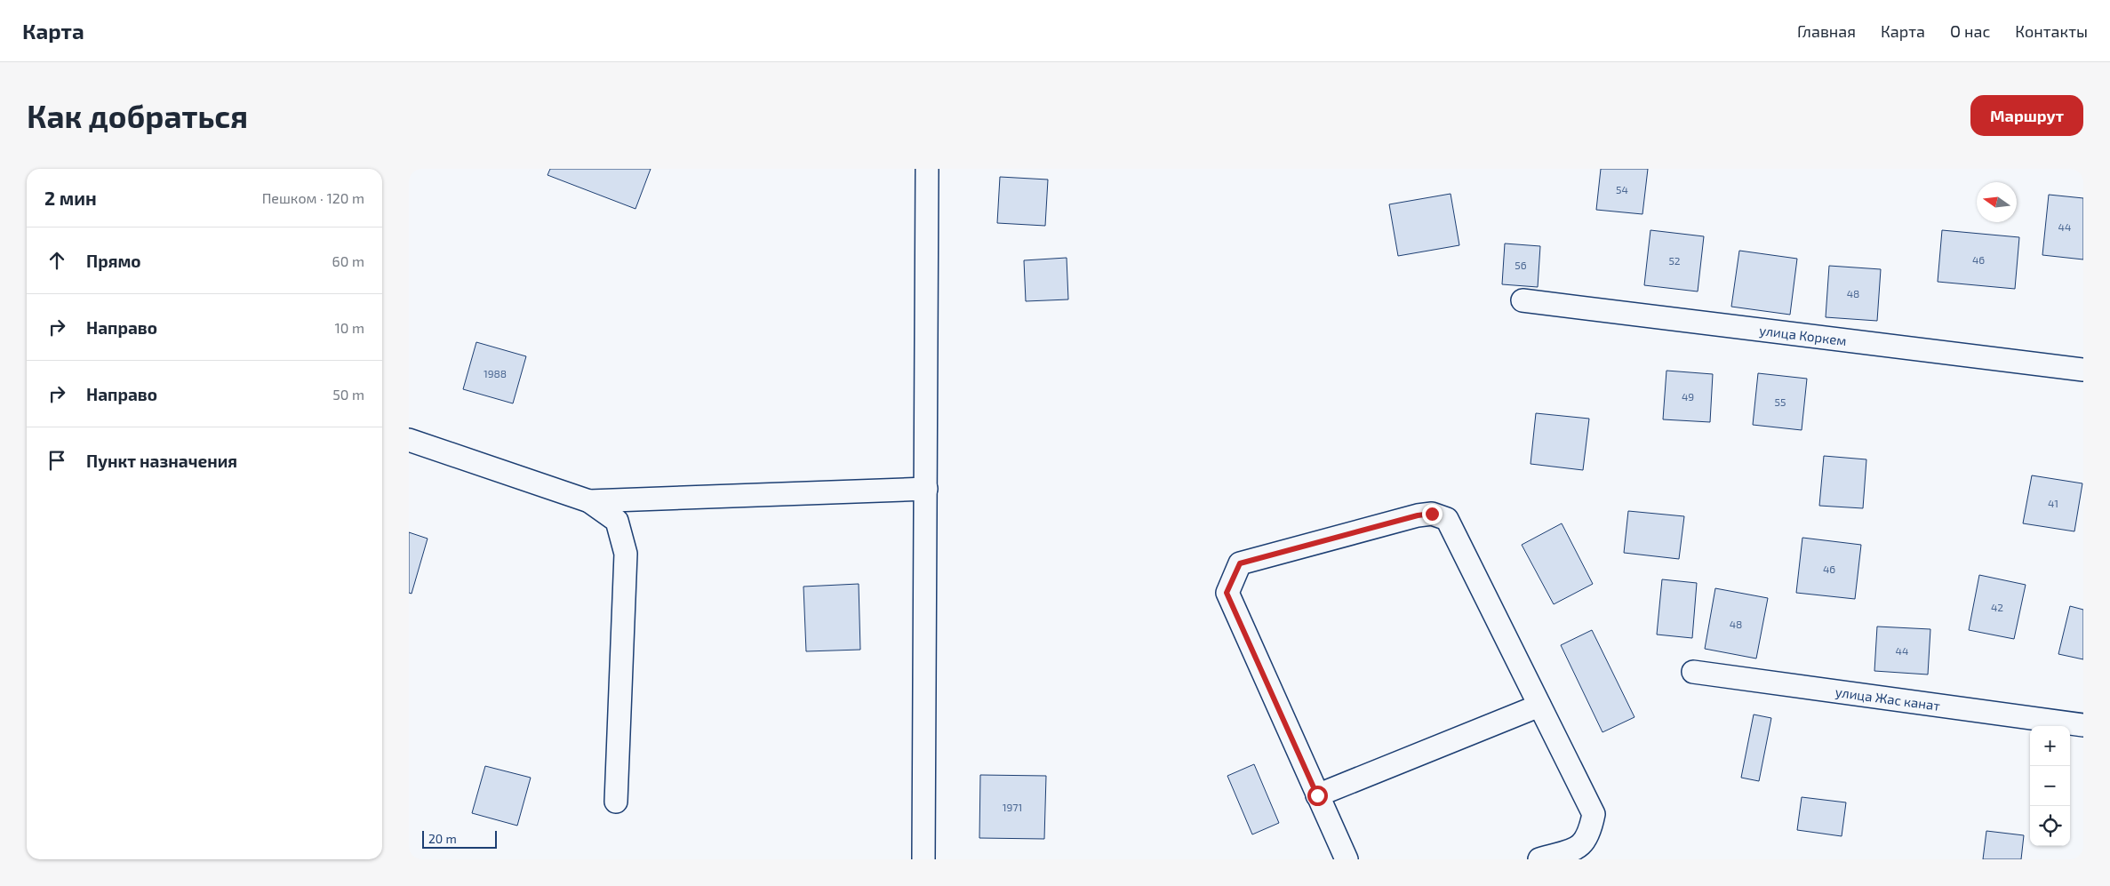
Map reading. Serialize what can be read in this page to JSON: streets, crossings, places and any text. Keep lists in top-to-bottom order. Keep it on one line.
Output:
{"streets":{"street":["улица Коркем","улица Жас канат"]},"house_numbers":["54","44","46","52","56","48","1988","49","55","41","46","42","48","44","1971"],"scale_bar":"20 m","north":"left","page":{"header":"Карта","nav":["Главная","Карта","О нас","Контакты"],"buttons":"Маршрут","title":"Как добраться","heading":["2 мин","Пешком · 120 m"],"list":[["Прямо","60 m"],["Направо","10 m"],["Направо","50 m"],"Пункт назначения"],"map_buttons":["+","−"],"scale":"20 m"}}
